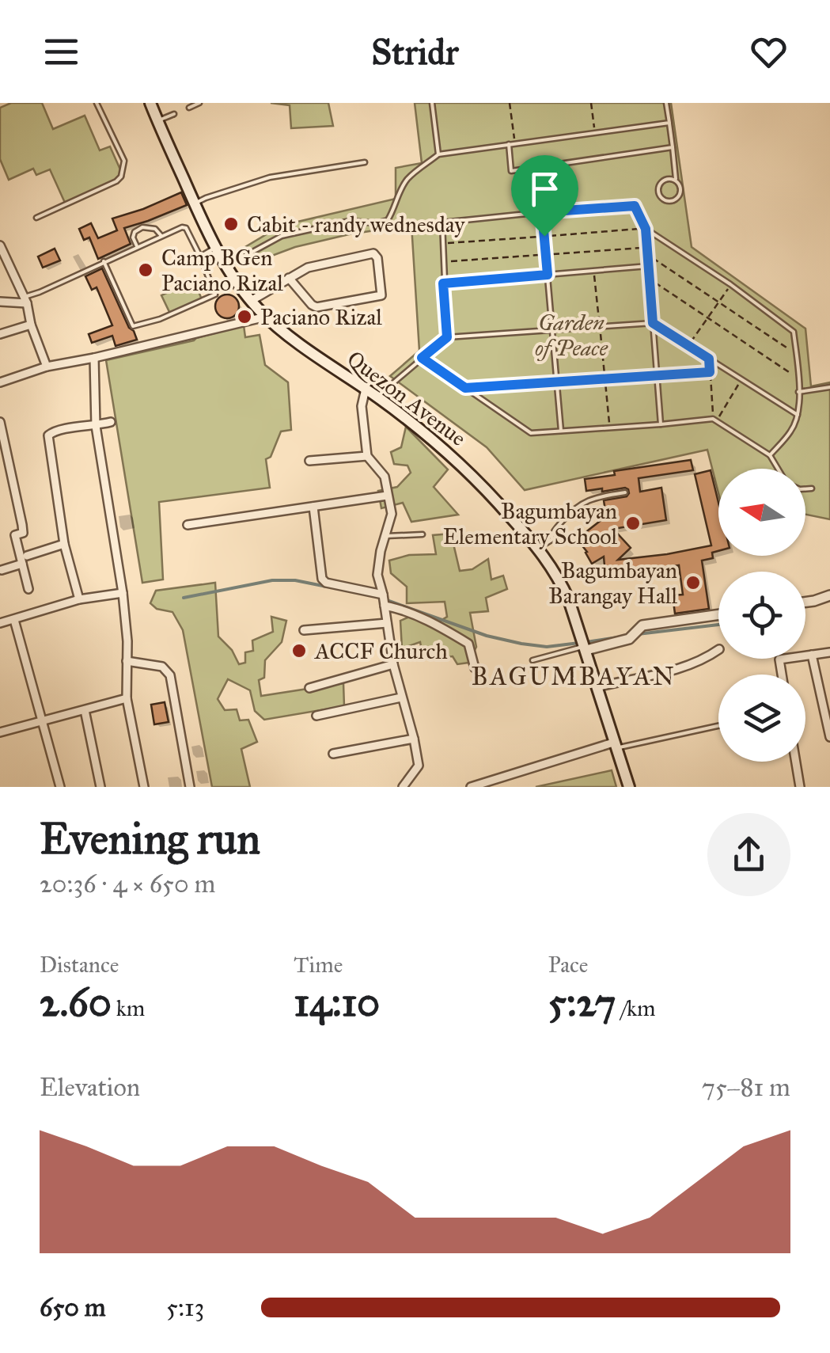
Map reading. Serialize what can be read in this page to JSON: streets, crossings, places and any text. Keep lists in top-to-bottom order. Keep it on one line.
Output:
{"streets":{"main road":["Quezon Avenue"]},"districts":["BAGUMBAYAN"],"parks":["Garden of Peace"],"places":["Cabit - randy wednesday","Camp BGen Paciano Rizal","Paciano Rizal","Bagumbayan Elementary School","Bagumbayan Barangay Hall","ACCF Church"],"north":"left","page":{"header":"Stridr","heading":["Evening run","20:36 · 4 × 650 m"],"stats":[["Distance","2.60 km"],["Time","14:10"],["Pace","5:27 /km"]],"chart":["Elevation","75–81 m"],"list":[{"name":"650 m","note":"5:13"}]}}
